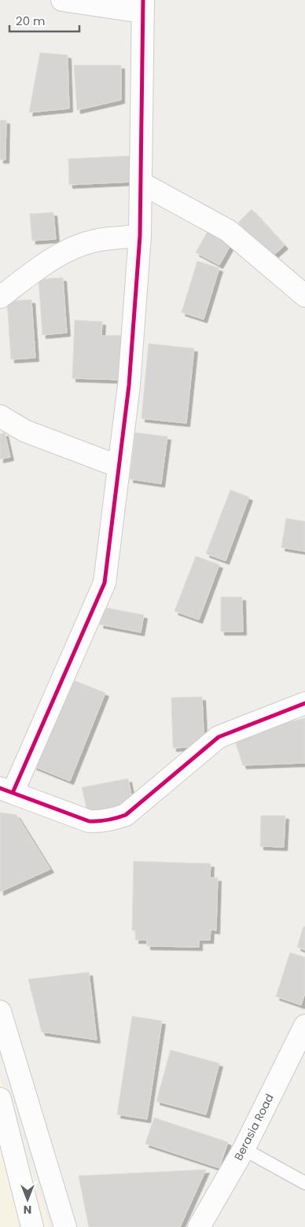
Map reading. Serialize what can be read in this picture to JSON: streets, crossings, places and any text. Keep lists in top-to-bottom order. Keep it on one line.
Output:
{"streets":{"street":["Berasia Road"]},"scale_bar":"20 m","north":"bottom"}
